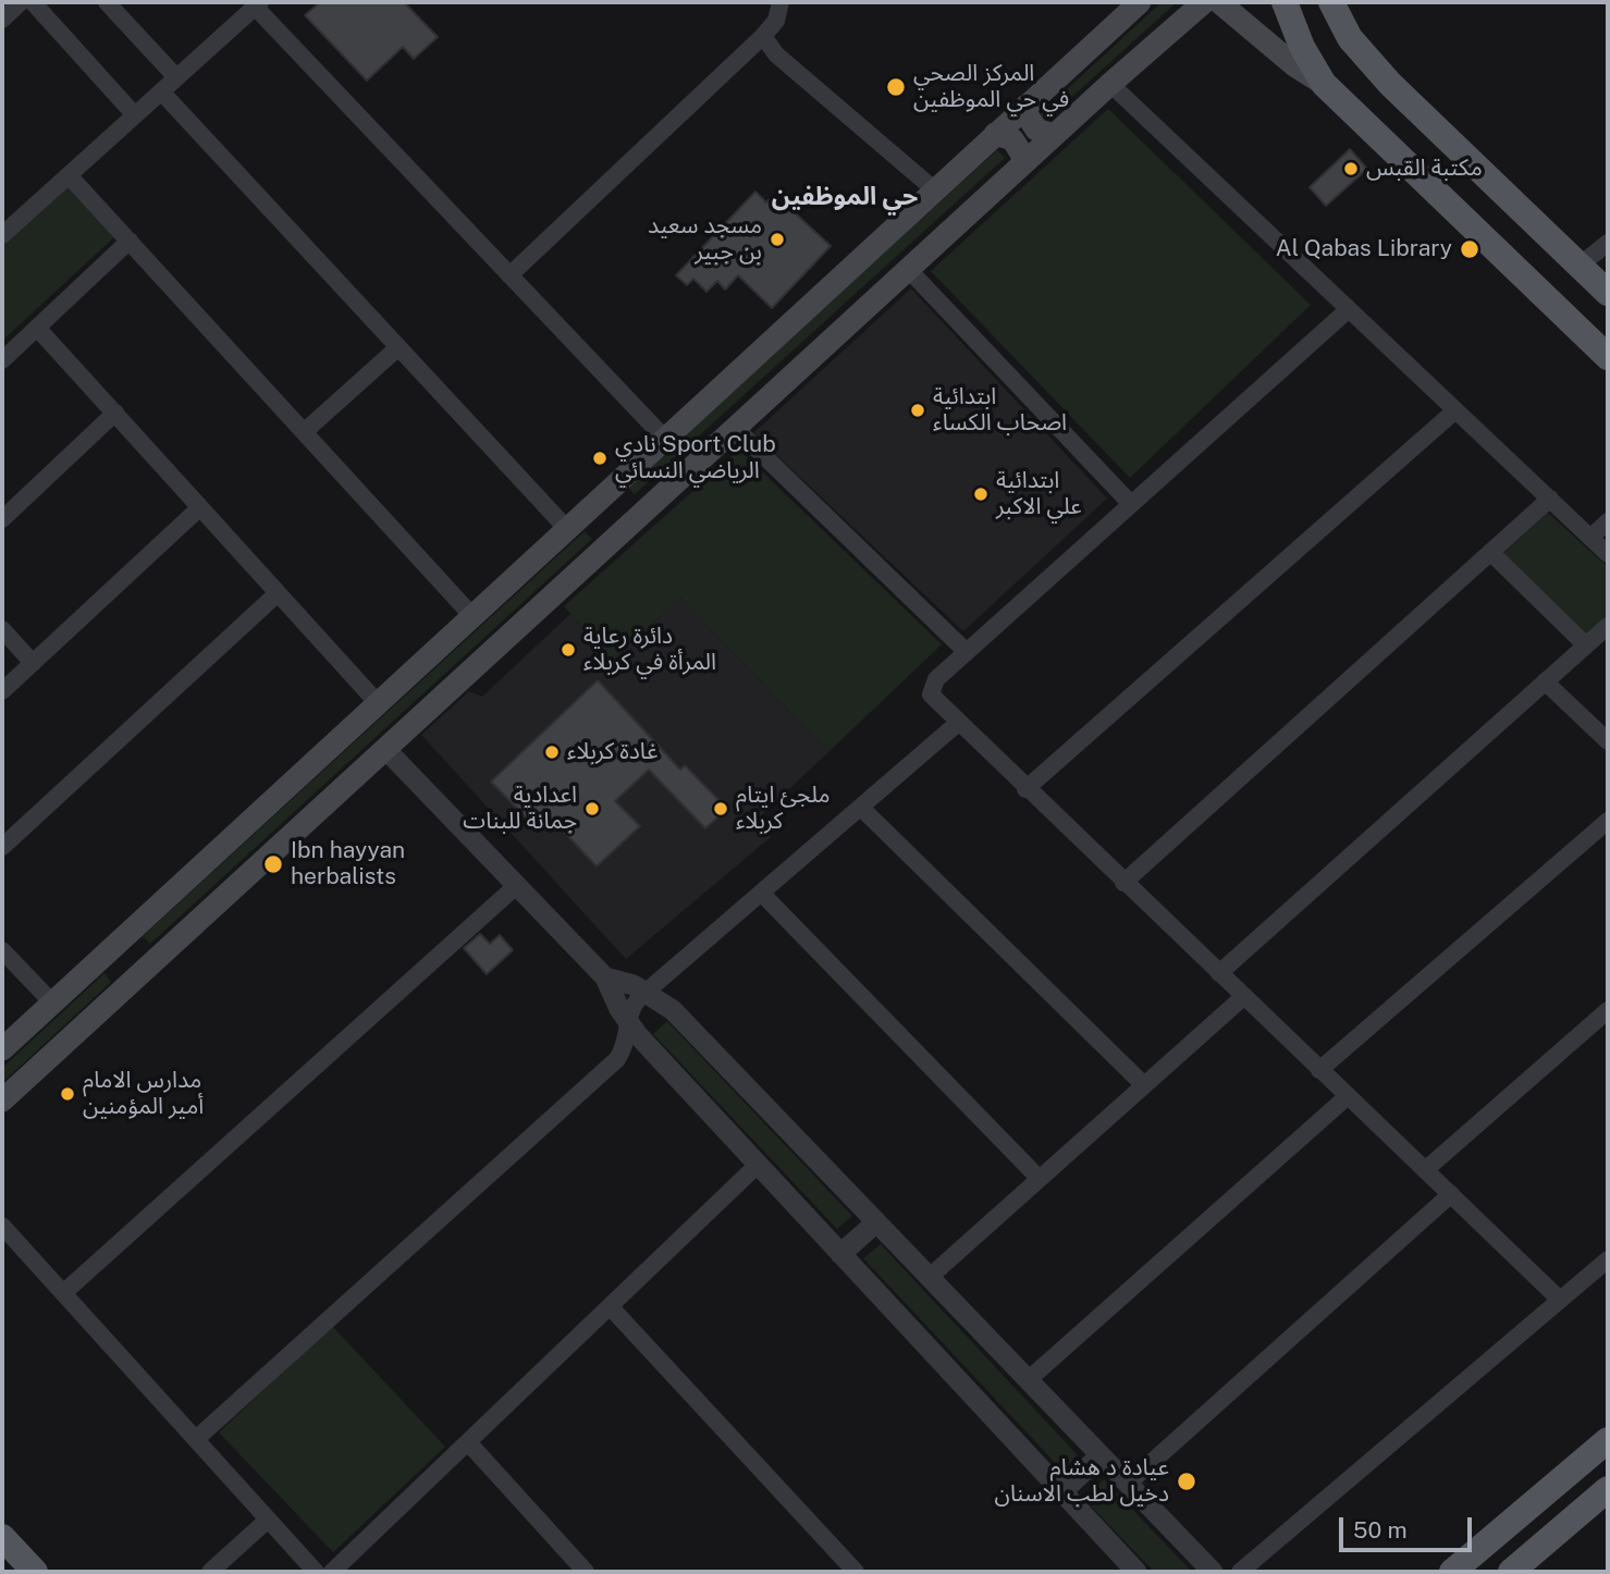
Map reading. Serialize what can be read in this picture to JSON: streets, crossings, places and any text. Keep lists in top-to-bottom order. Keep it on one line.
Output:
{"districts":["حي الموظفين"],"places":["المركز الصحي في حي الموظفين","مكتبة القبس","مسجد سعيد بن جبير","Al Qabas Library","ابتدائية اصحاب الكساء","نادي Sport Club الرياضي النسائي","ابتدائية علي الاكبر","دائرة رعاية المرأة في كربلاء","غادة كربلاء","اعدادية جمانة للبنات","ملجئ ايتام كربلاء","Ibn hayyan herbalists","مدارس الامام أمير المؤمنين","عيادة د هشام دخيل لطب الاسنان"],"scale_bar":"50 m"}
